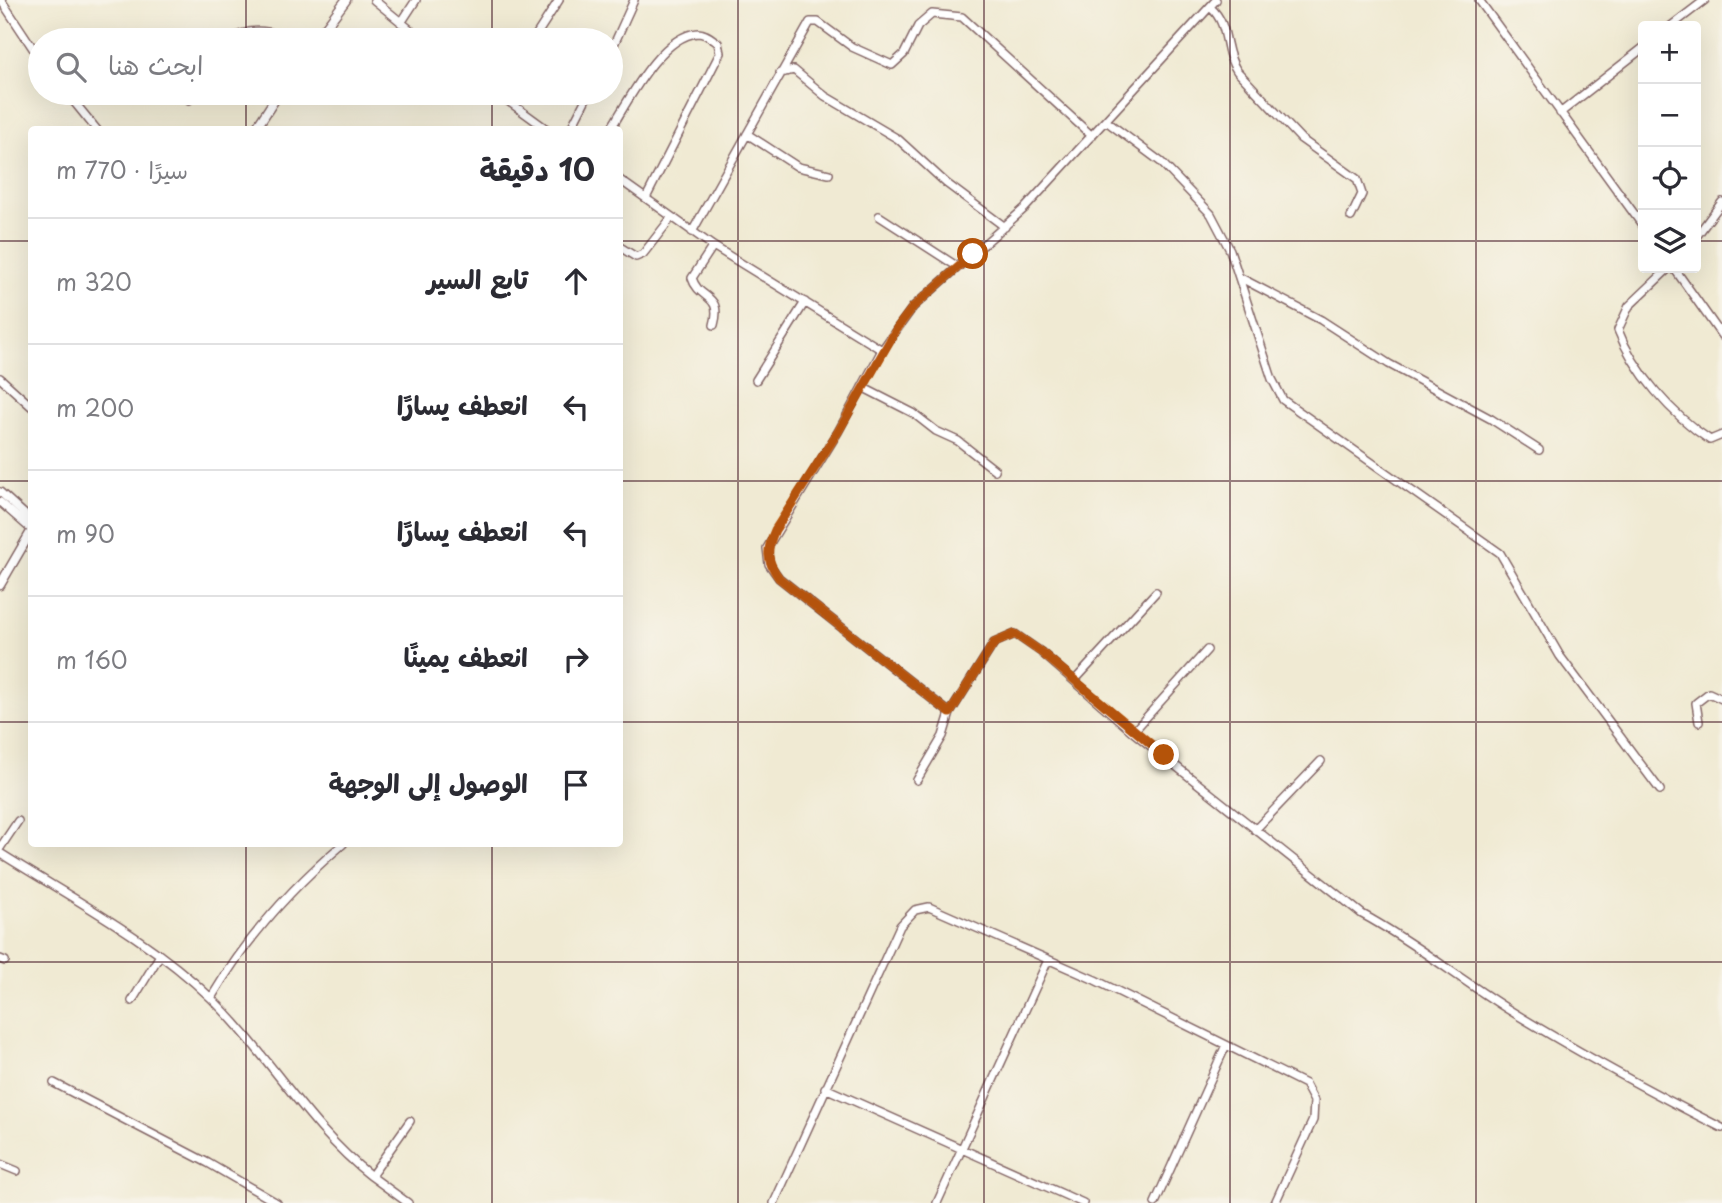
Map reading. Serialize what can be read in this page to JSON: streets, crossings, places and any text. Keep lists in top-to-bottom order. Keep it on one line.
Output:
{"page":{"map_buttons":["+","−"],"search":"ابحث هنا","heading":["10 دقيقة","سيرًا · 770 m"],"list":[["تابع السير","320 m"],["انعطف يسارًا","200 m"],["انعطف يسارًا","90 m"],["انعطف يمينًا","160 m"],"الوصول إلى الوجهة"]}}
